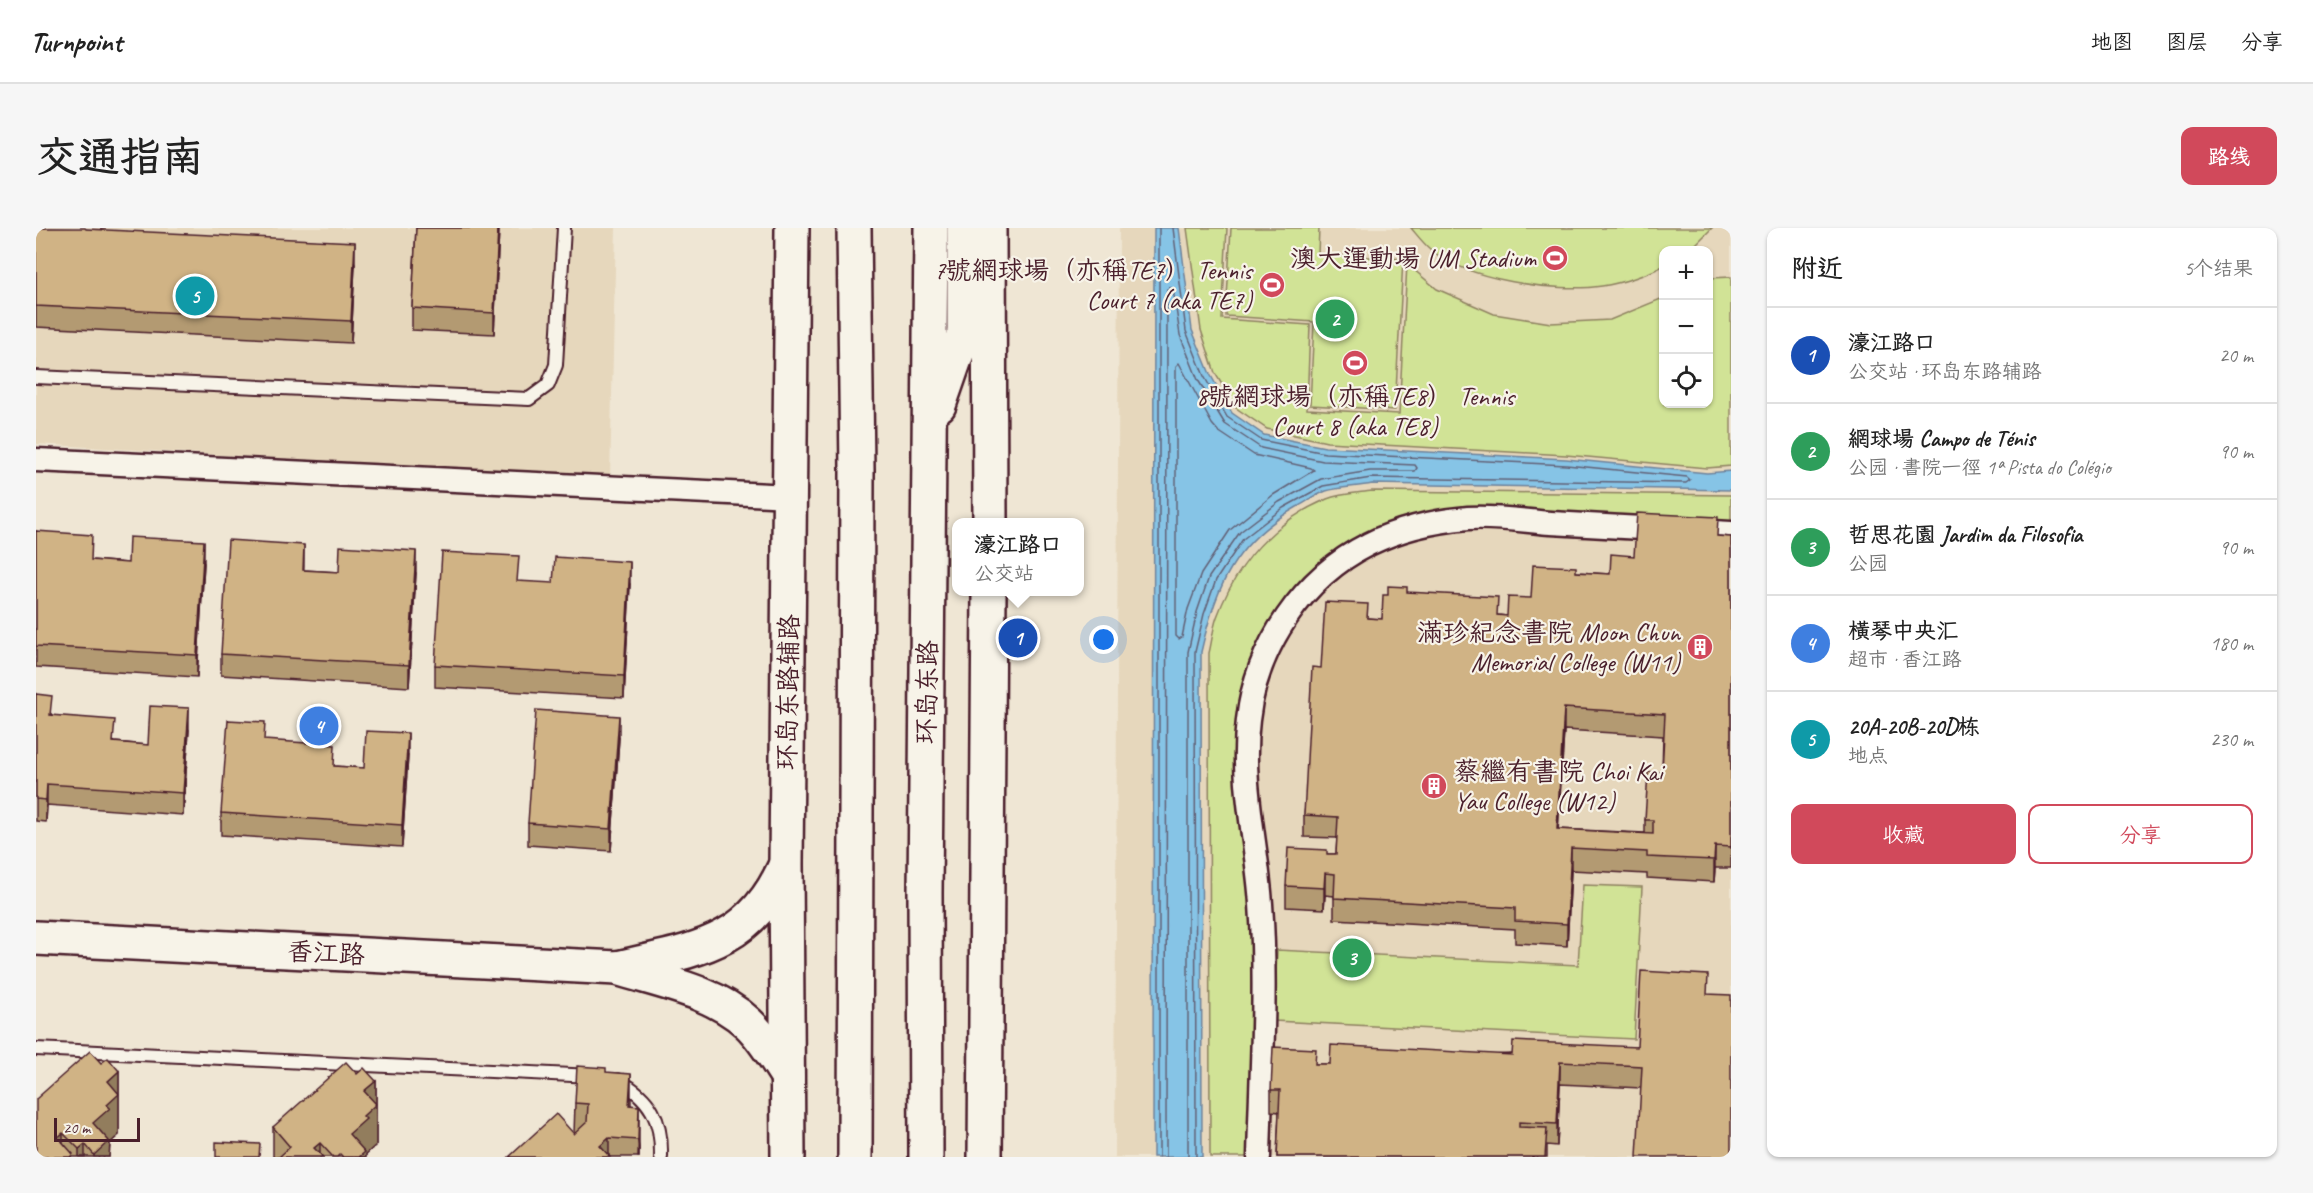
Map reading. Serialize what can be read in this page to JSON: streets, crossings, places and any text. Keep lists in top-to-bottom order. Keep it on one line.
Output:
{"streets":{"main road":["环岛东路辅路","环岛东路","香江路"]},"places":{"sports":["澳大運動場 UM Stadium","7號網球場（亦稱TE7） Tennis Court 7 (aka TE7)","8號網球場（亦稱TE8） Tennis Court 8 (aka TE8)"],"building":["滿珍紀念書院 Moon Chun Memorial College (W11)","蔡繼有書院 Choi Kai Yau College (W12)"]},"scale_bar":"20 m","page":{"header":"Turnpoint","nav":["地图","图层","分享"],"buttons":["路线",["收藏","分享"]],"title":"交通指南","heading":["附近","5个结果"],"map_buttons":["+","−"],"pins":["5","2","1","4","3"],"list":[{"mark":"1","name":"濠江路口","note":"公交站 · 环岛东路辅路","value":"20 m"},{"mark":"2","name":"網球場 Campo de Ténis","note":"公园 · 書院一徑 1ª Pista do Colégio","value":"90 m"},{"mark":"3","name":"哲思花園 Jardim da Filosofia","note":"公园","value":"90 m"},{"mark":"4","name":"横琴中央汇","note":"超市 · 香江路","value":"180 m"},{"mark":"5","name":"20A-20B-20D栋","note":"地点","value":"230 m"}],"popup":["濠江路口","公交站"],"scale":"20 m"}}
